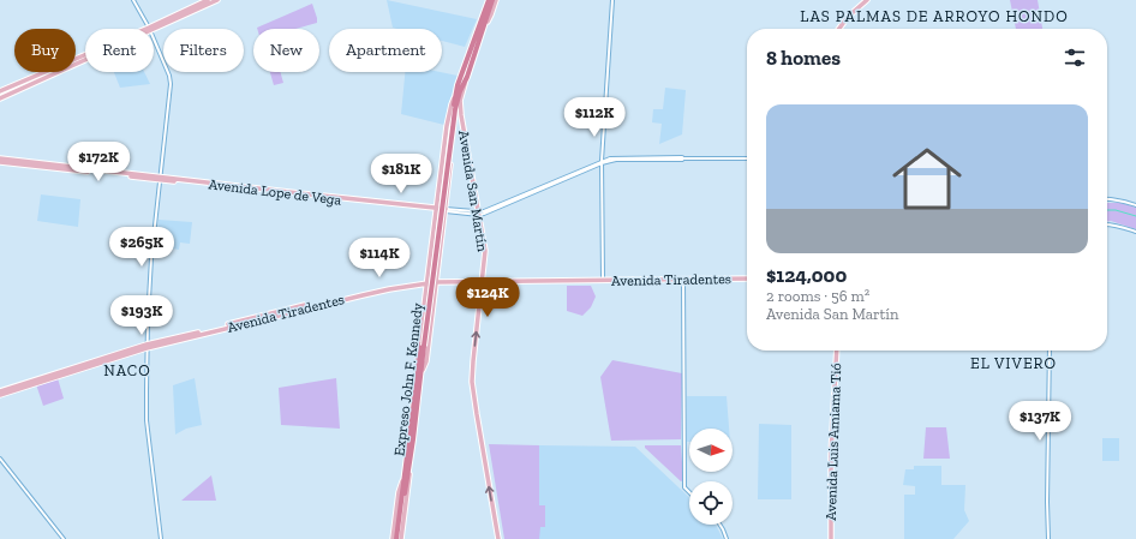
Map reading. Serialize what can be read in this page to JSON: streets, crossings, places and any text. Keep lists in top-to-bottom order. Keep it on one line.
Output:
{"streets":{"highway":["Expreso John F. Kennedy"],"main road":["Avenida San Martín","Avenida Lope de Vega","Avenida Tiradentes","Avenida Luis Amiama Tió"]},"crossings":[["Avenida San Martín","Avenida Lope de Vega"],["Avenida San Martín","Avenida Tiradentes"]],"one_way":["Avenida San Martín"],"districts":["LAS PALMAS DE ARROYO HONDO","EL VIVERO","NACO"],"north":"right","page":{"chip":["Buy","Rent","Filters","New","Apartment"],"heading":"8 homes","list":[{"name":"$124,000","note":"2 rooms · 56 m² · Avenida San Martín"}],"price":["$112K","$172K","$181K","$265K","$114K","$124K","$193K","$137K"]}}
